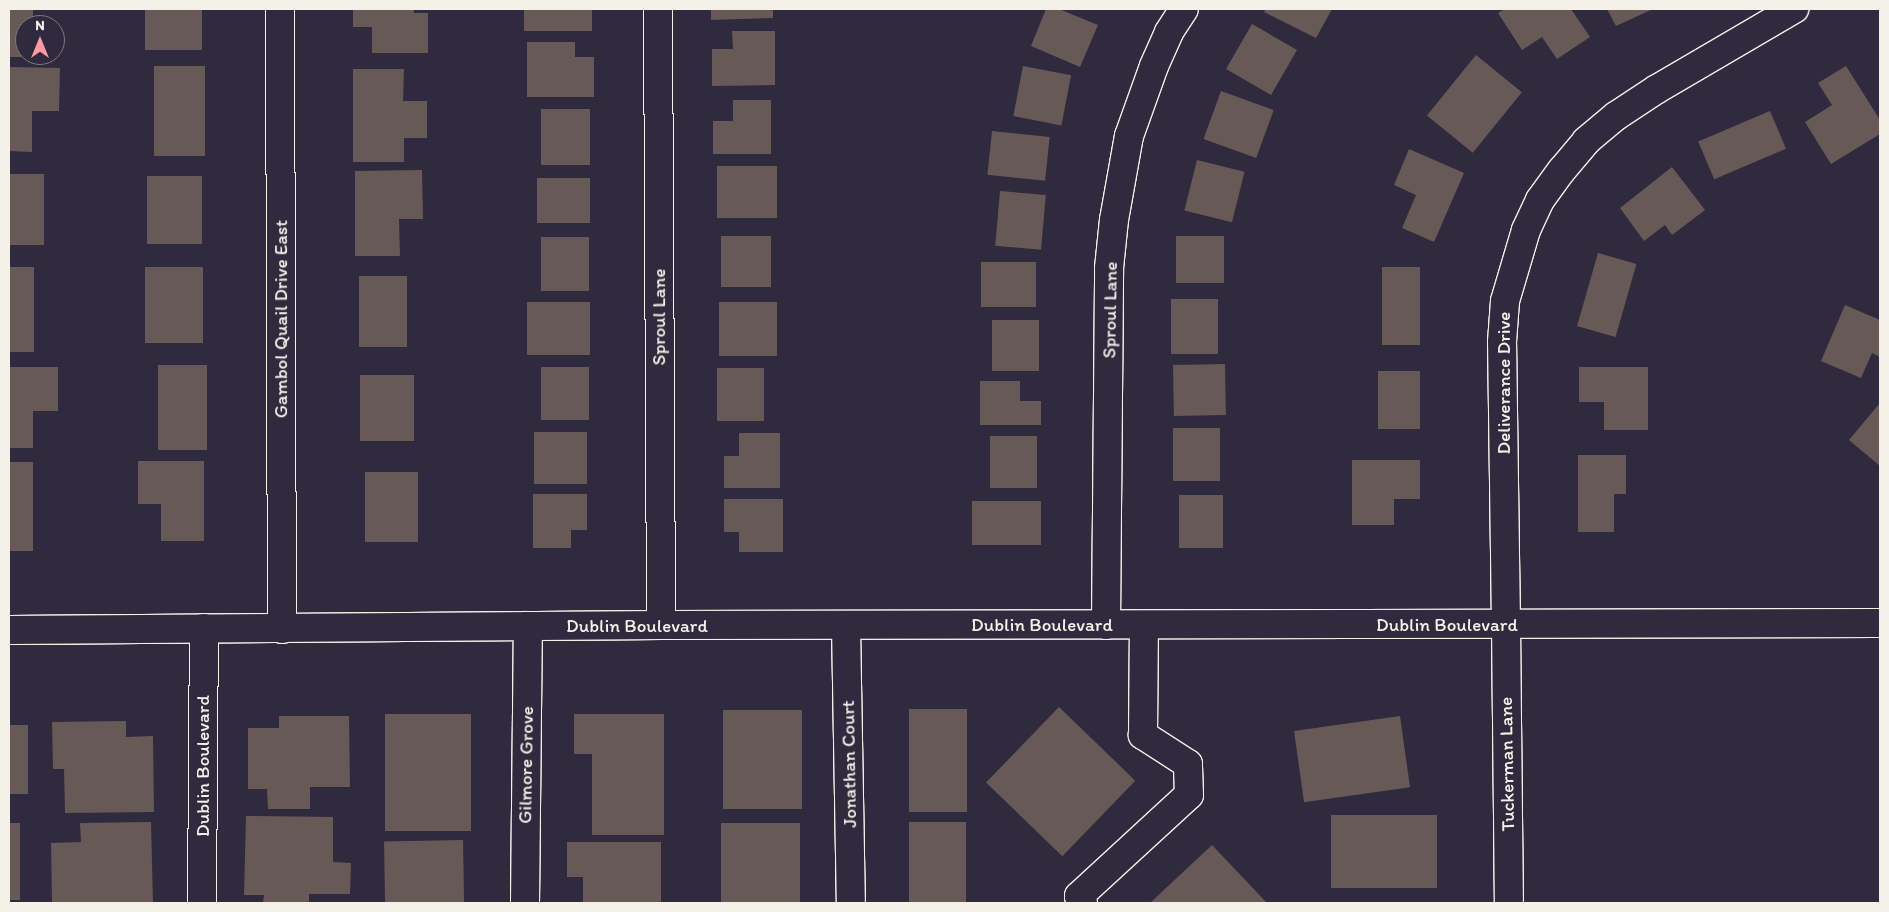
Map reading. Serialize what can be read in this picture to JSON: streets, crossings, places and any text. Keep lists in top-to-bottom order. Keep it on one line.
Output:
{"streets":{"street":["Sproul Lane","Gambol Quail Drive East","Deliverance Drive","Dublin Boulevard","Jonathan Court","Tuckerman Lane","Gilmore Grove"]},"crossings":[["Sproul Lane","Dublin Boulevard"],["Gambol Quail Drive East","Dublin Boulevard"],["Deliverance Drive","Dublin Boulevard"],["Deliverance Drive","Tuckerman Lane"],["Dublin Boulevard","Jonathan Court"],["Dublin Boulevard","Tuckerman Lane"],["Dublin Boulevard","Gilmore Grove"]],"north":"top"}
